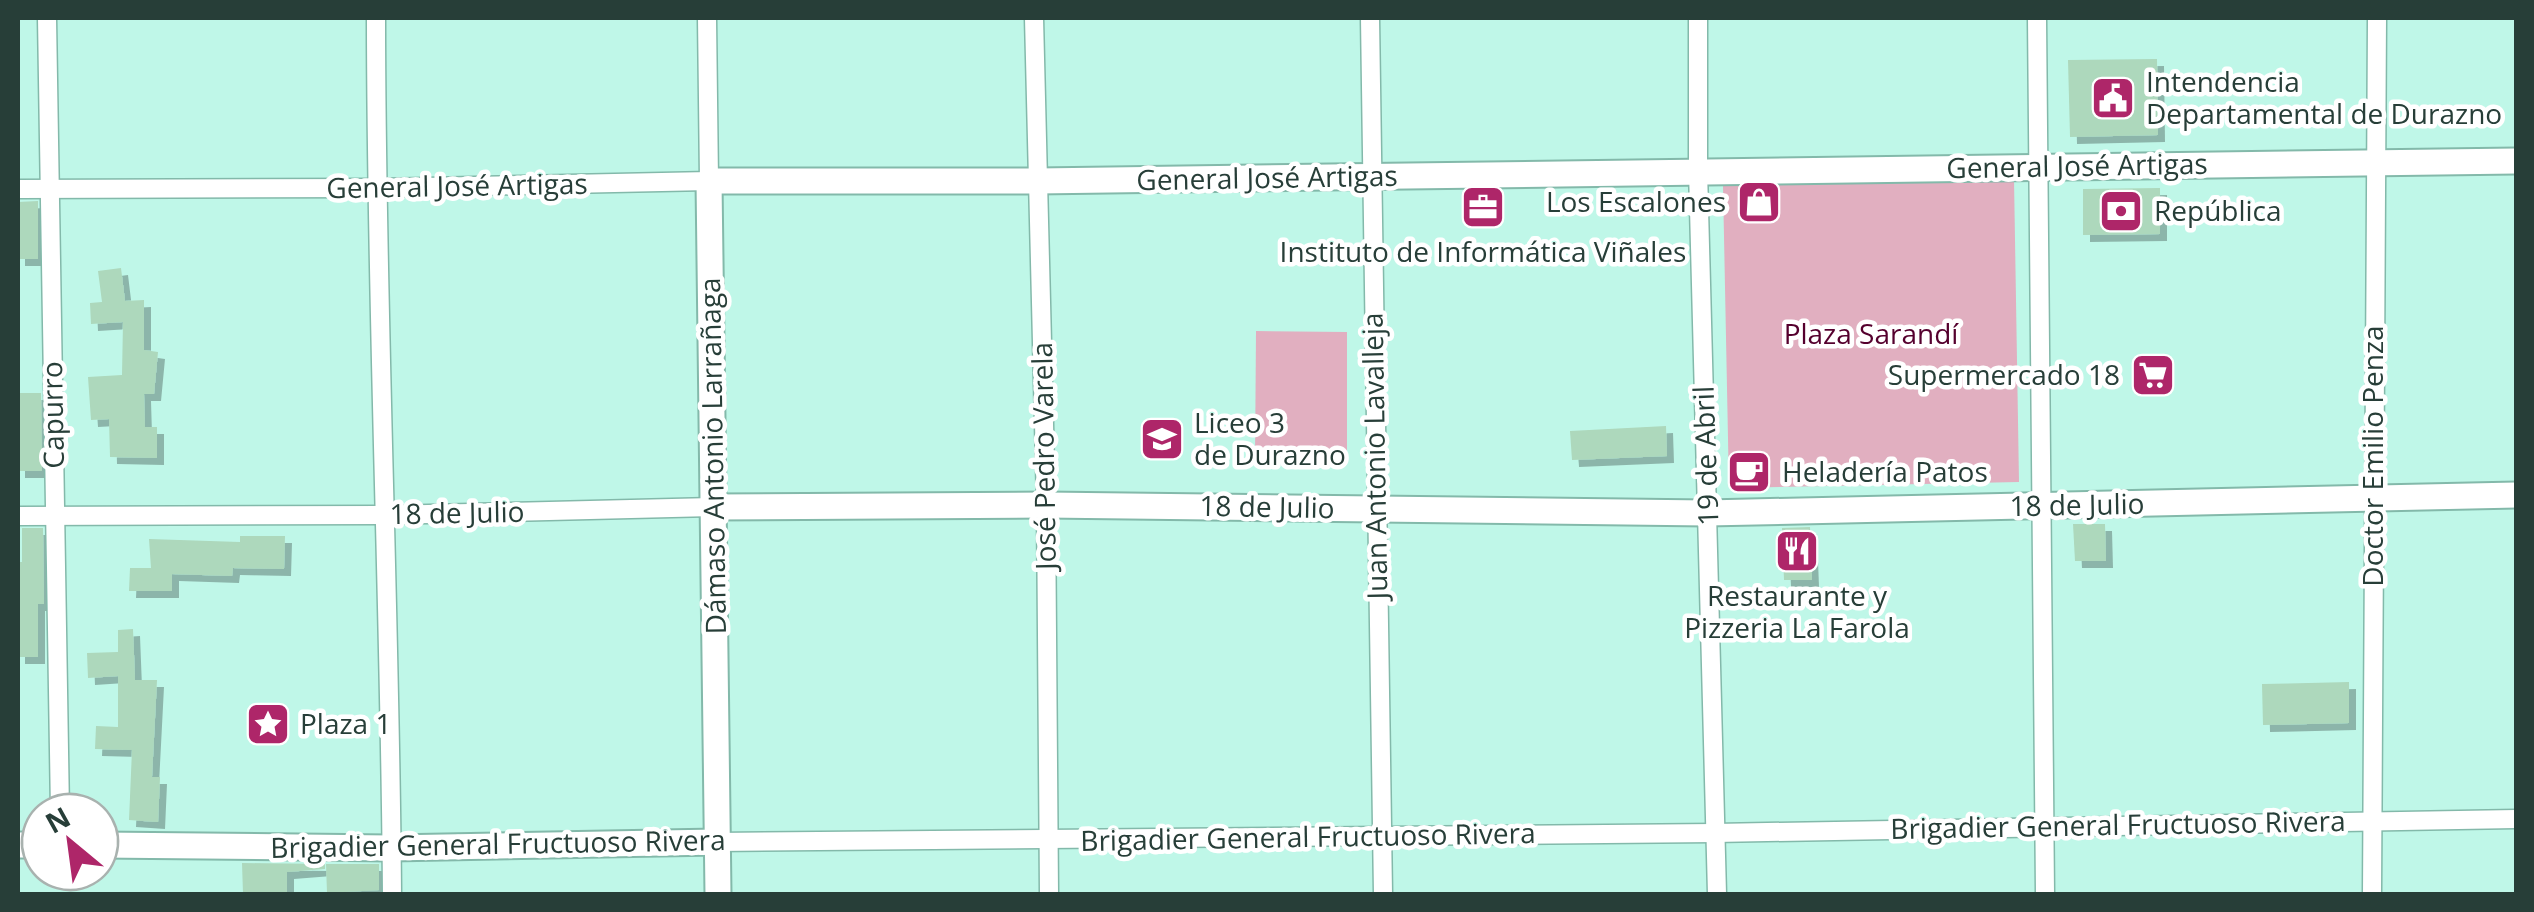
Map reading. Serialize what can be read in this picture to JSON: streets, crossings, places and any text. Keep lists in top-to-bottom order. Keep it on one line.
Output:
{"streets":{"street":["General José Artigas","Capurro","Dámaso Antonio Larrañaga","José Pedro Varela","Juan Antonio Lavalleja","19 de Abril","Doctor Emilio Penza","18 de Julio","Brigadier General Fructuoso Rivera"]},"crossings":[["General José Artigas","Capurro"],["General José Artigas","Dámaso Antonio Larrañaga"],["General José Artigas","José Pedro Varela"],["General José Artigas","Juan Antonio Lavalleja"],["General José Artigas","19 de Abril"],["General José Artigas","Doctor Emilio Penza"],["Capurro","18 de Julio"],["Dámaso Antonio Larrañaga","18 de Julio"],["Dámaso Antonio Larrañaga","Brigadier General Fructuoso Rivera"],["José Pedro Varela","18 de Julio"],["José Pedro Varela","Brigadier General Fructuoso Rivera"],["Juan Antonio Lavalleja","18 de Julio"],["Juan Antonio Lavalleja","Brigadier General Fructuoso Rivera"],["19 de Abril","18 de Julio"],["19 de Abril","Brigadier General Fructuoso Rivera"],["Doctor Emilio Penza","18 de Julio"],["Doctor Emilio Penza","Brigadier General Fructuoso Rivera"]],"parks":["Plaza Sarandí"],"places":{"public building":["Intendencia Departamental de Durazno"],"shop":["Los Escalones"],"office":["Instituto de Informática Viñales"],"bank":["República"],"supermarket":["Supermercado 18"],"school or university":["Liceo 3 de Durazno"],"cafe":["Heladería Patos"],"restaurant":["Restaurante y Pizzeria La Farola"],"place":["Plaza 1"]},"north":"top left"}
